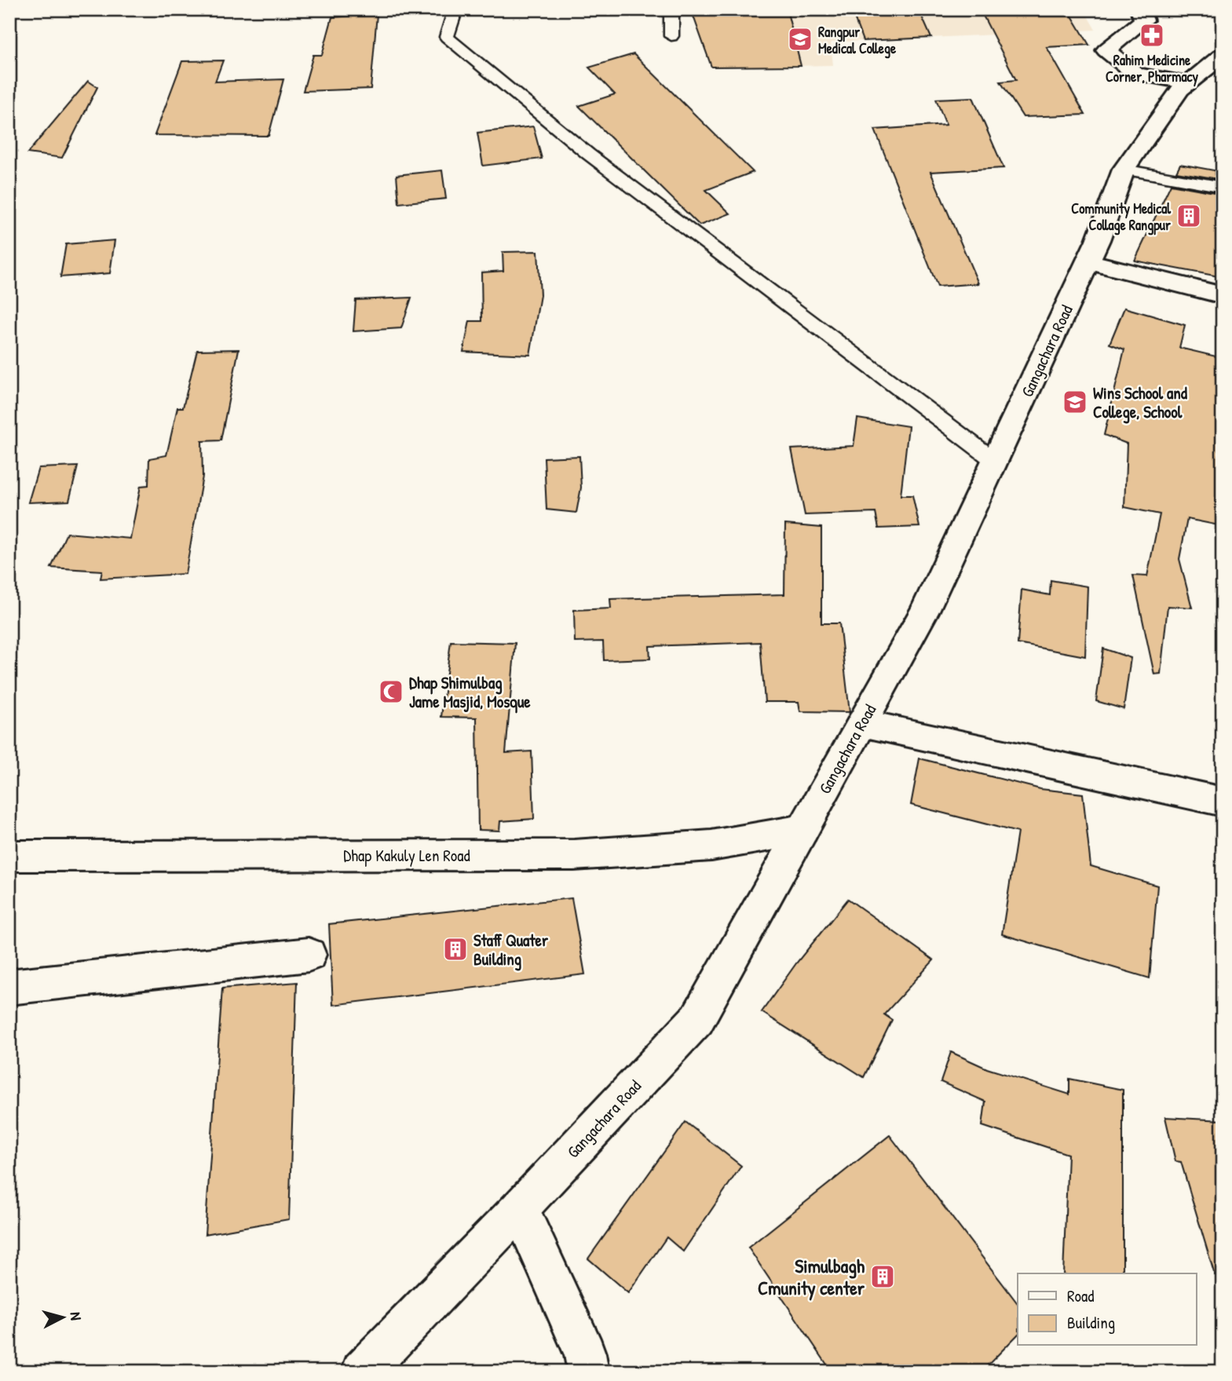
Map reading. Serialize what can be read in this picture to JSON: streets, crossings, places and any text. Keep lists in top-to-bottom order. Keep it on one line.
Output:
{"streets":{"main road":["Gangachara Road","Dhap Kakuly Len Road"]},"crossings":[["Gangachara Road","Dhap Kakuly Len Road"]],"places":{"pharmacy":["Rahim Medicine Corner, Pharmacy"],"school or university":["Rangpur Medical College","Wins School and College, School"],"building":["Community Medical Collage Rangpur","Staff Quater Building","Simulbagh Cmunity center"],"mosque":["Dhap Shimulbag Jame Masjid, Mosque"]},"legend":["Road","Building"],"north":"right"}
